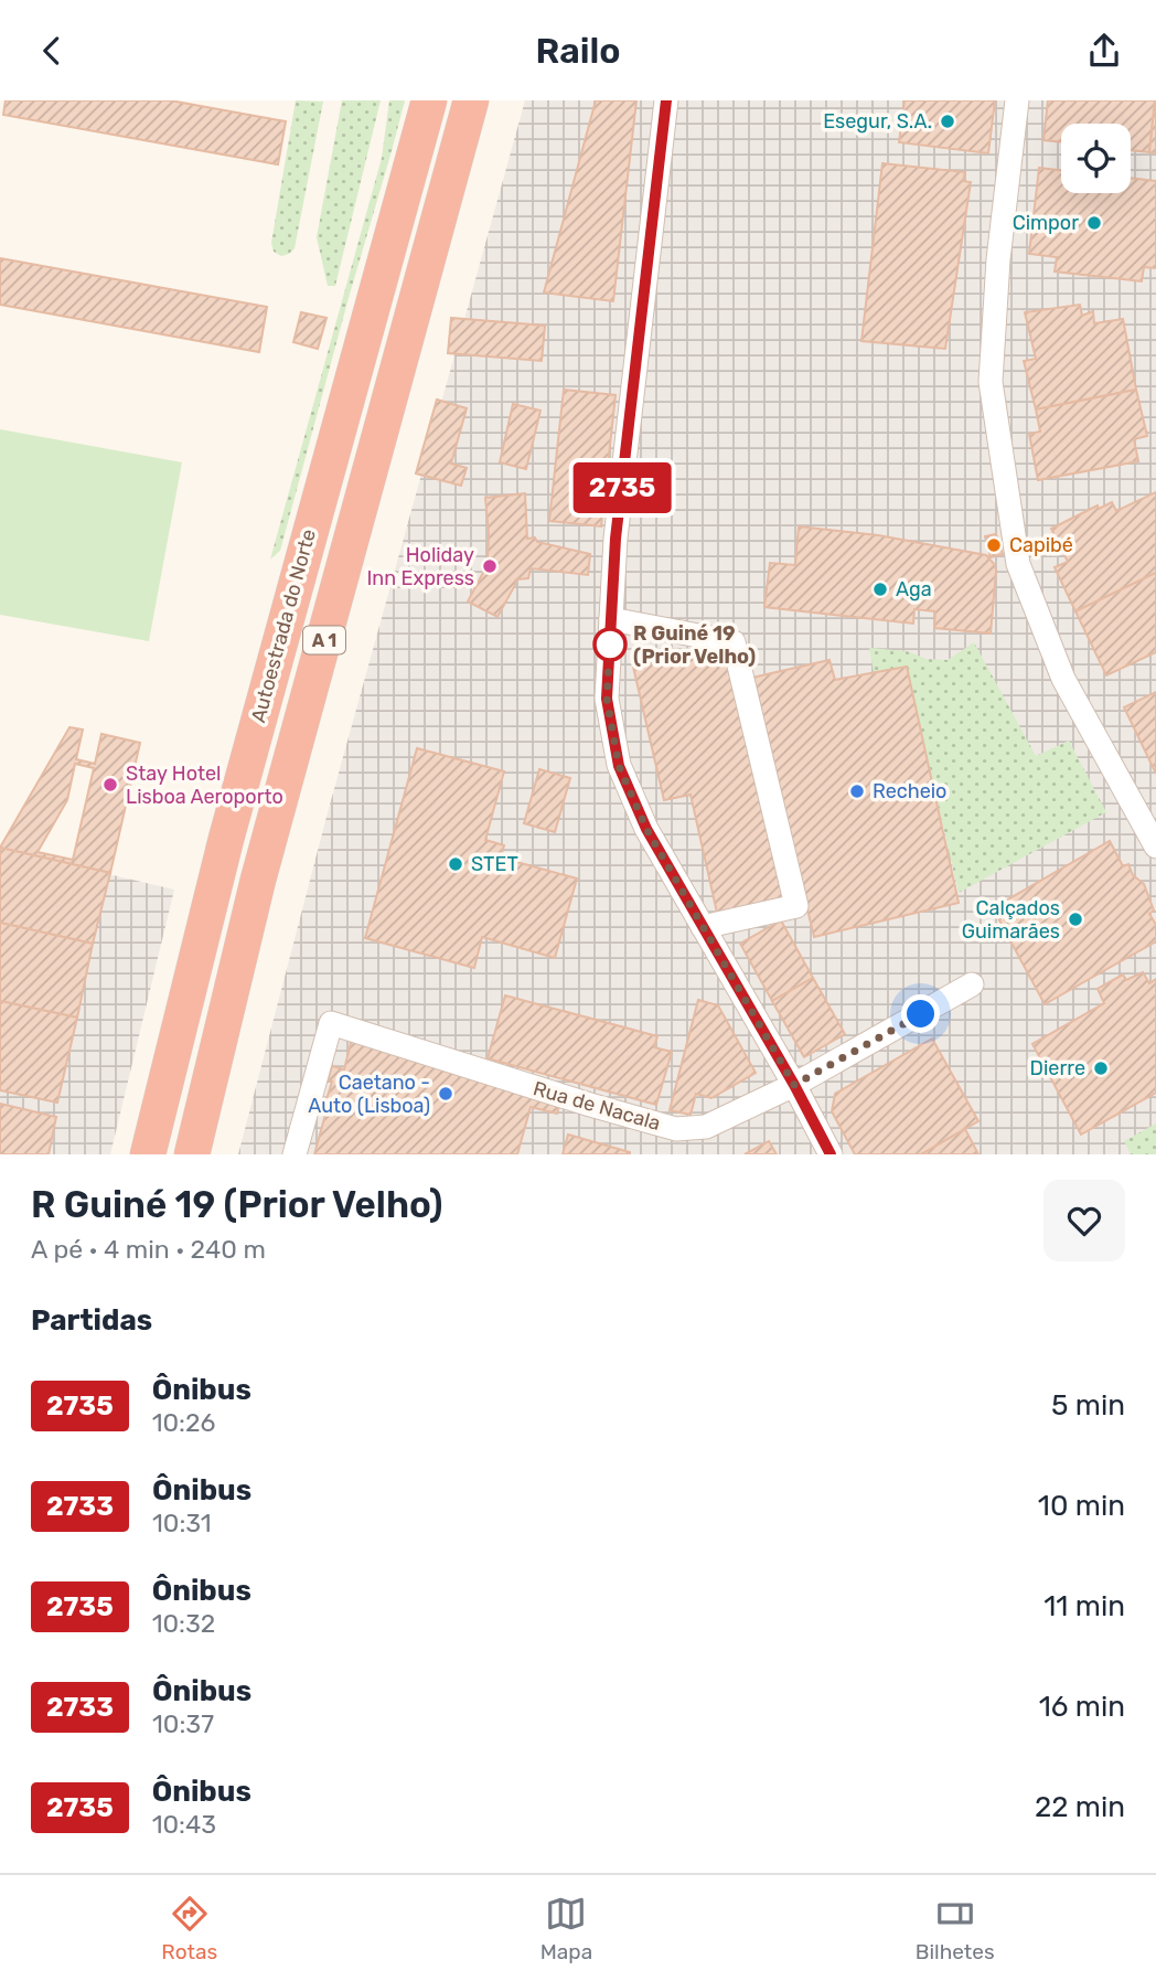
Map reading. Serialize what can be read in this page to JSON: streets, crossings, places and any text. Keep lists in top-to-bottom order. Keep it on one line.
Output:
{"streets":{"highway":["Autoestrada do Norte","A 1"],"street":["Rua de Nacala"]},"places":["Esegur, S.A.","Cimpor","Capibé","Holiday Inn Express","Aga","R Guiné 19 (Prior Velho)","Stay Hotel Lisboa Aeroporto","Recheio","STET","Calçados Guimarães","Dierre","Caetano - Auto (Lisboa)"],"lines":["bus line 2735"],"page":{"header":"Railo","on_map":"2735","heading":[["R Guiné 19 (Prior Velho)","A pé · 4 min · 240 m"],"Partidas"],"list":[{"mark":"2735","name":"Ônibus","note":"10:26","value":"5 min"},{"mark":"2733","name":"Ônibus","note":"10:31","value":"10 min"},{"mark":"2735","name":"Ônibus","note":"10:32","value":"11 min"},{"mark":"2733","name":"Ônibus","note":"10:37","value":"16 min"},{"mark":"2735","name":"Ônibus","note":"10:43","value":"22 min"}],"tabs":["Rotas","Mapa","Bilhetes"]}}
